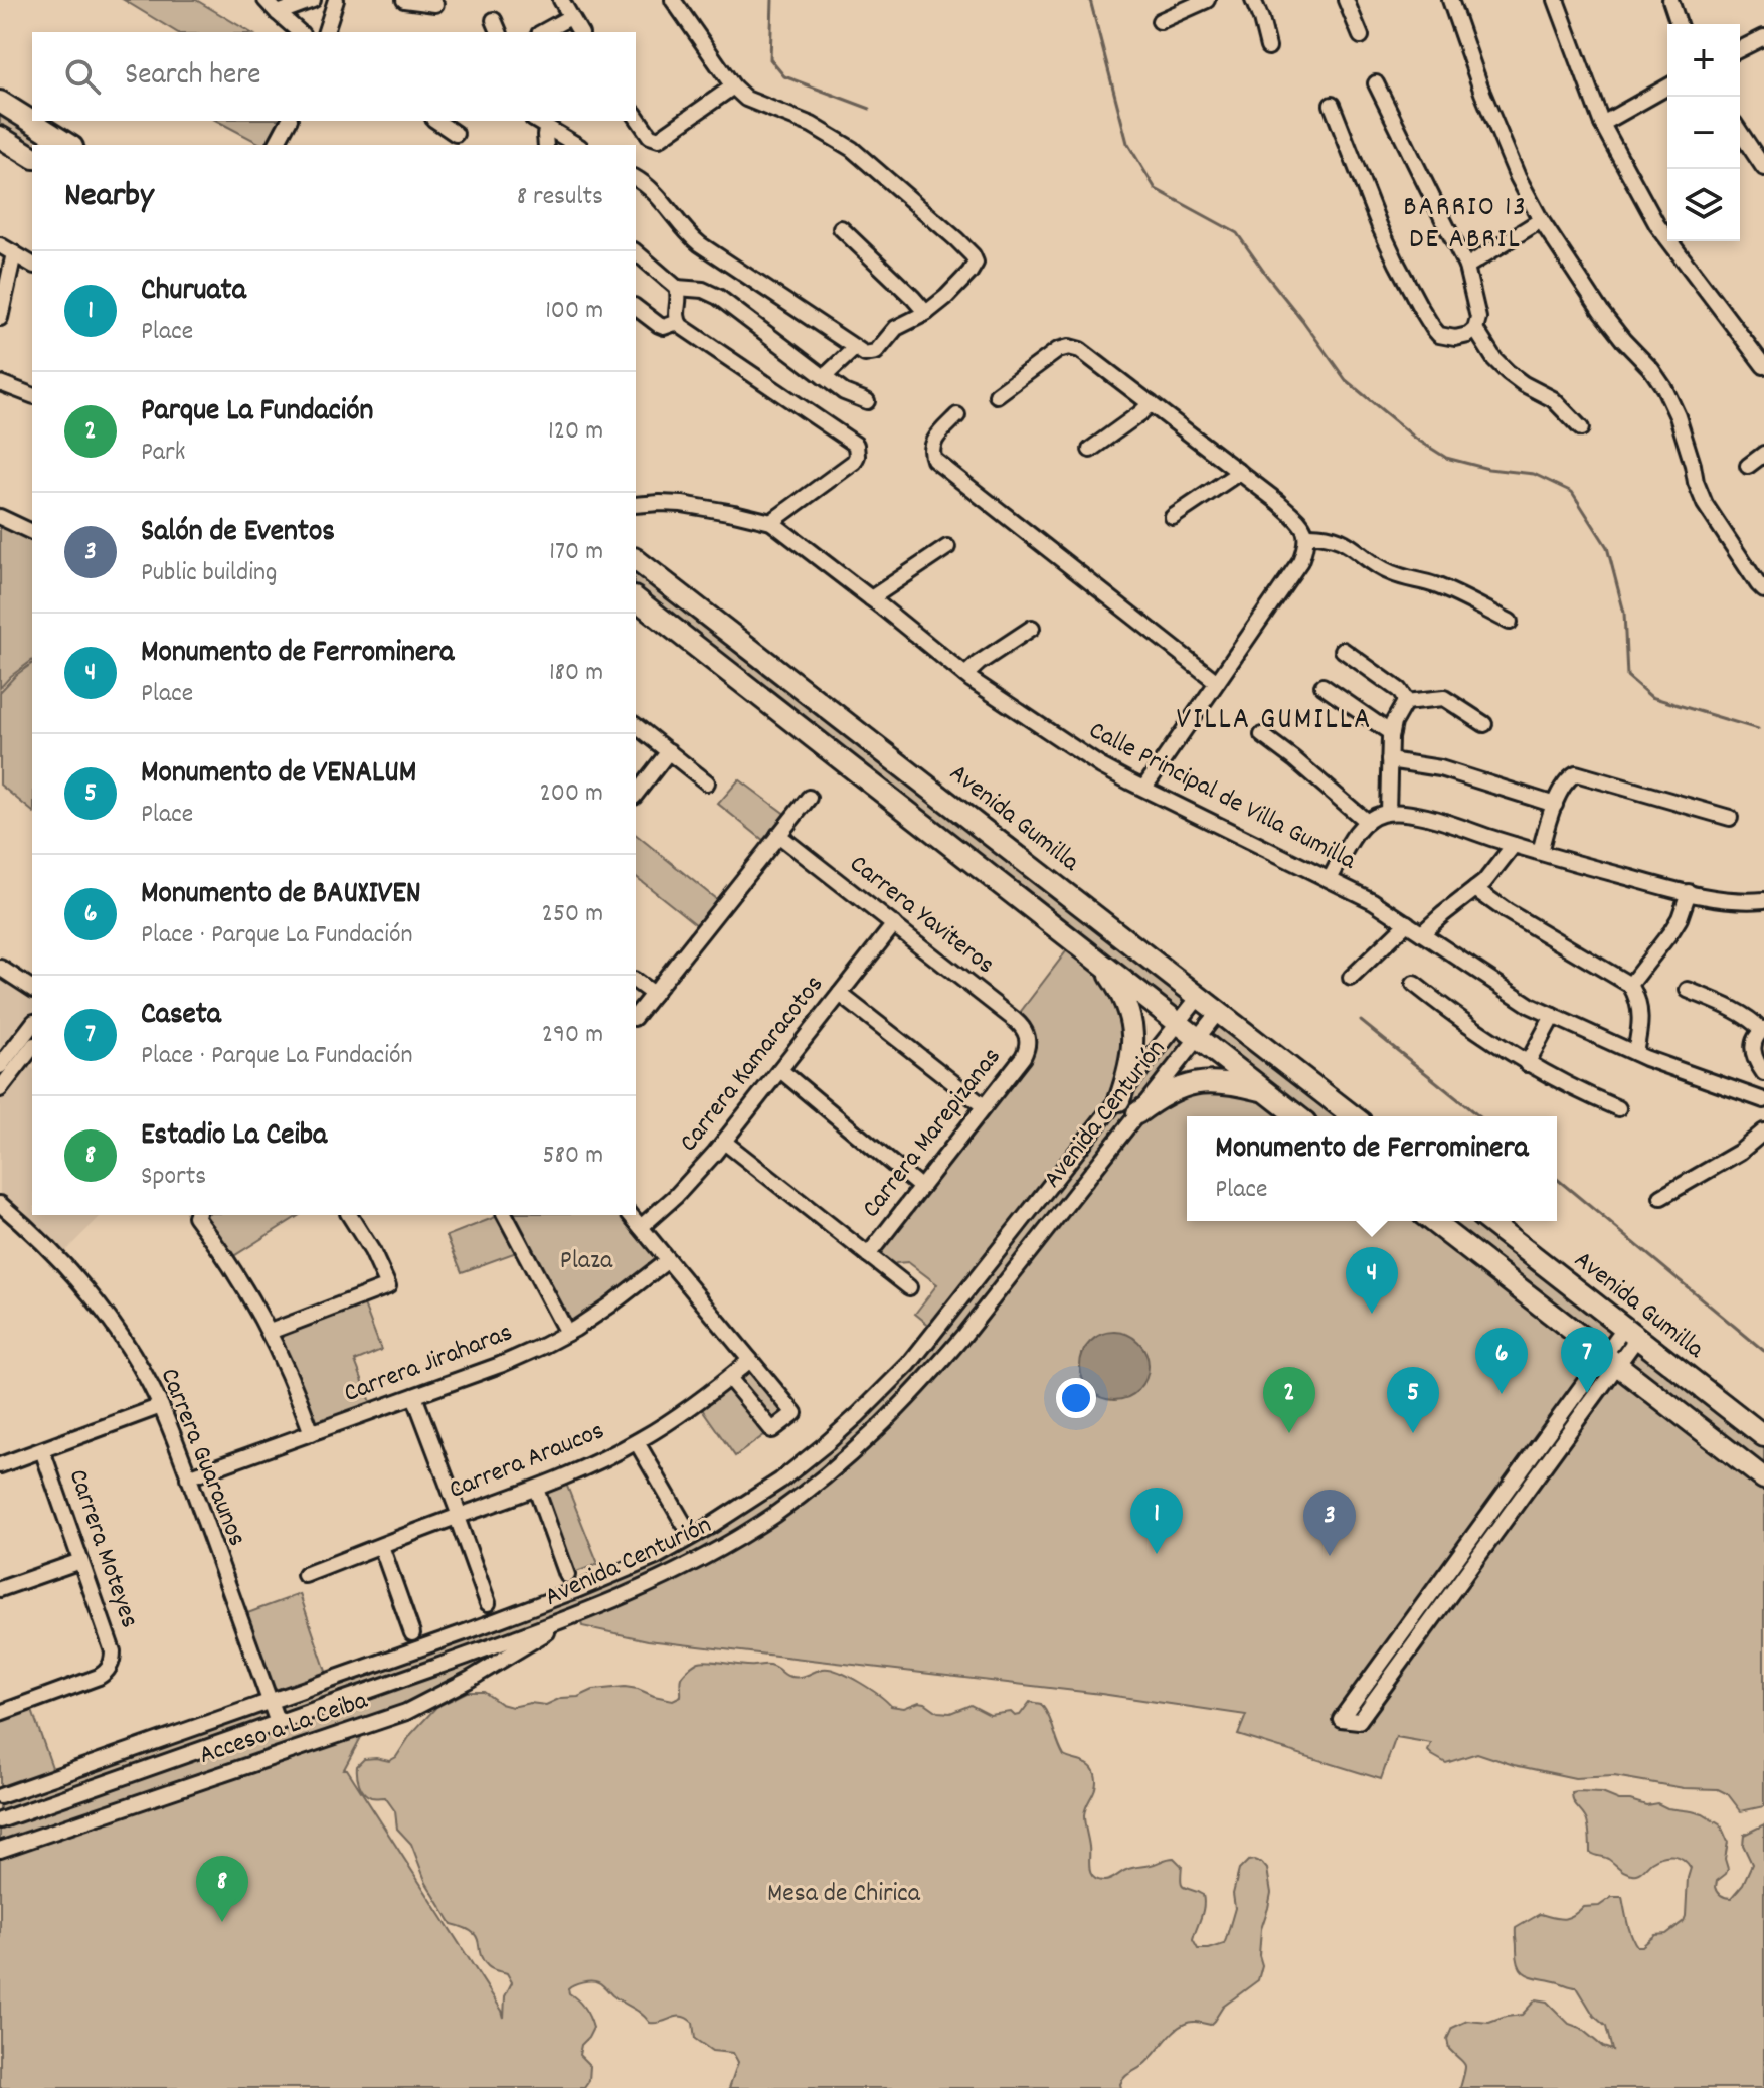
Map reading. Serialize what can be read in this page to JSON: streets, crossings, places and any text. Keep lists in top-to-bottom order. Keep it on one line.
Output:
{"streets":{"main road":["Avenida Gumilla"],"street":["Calle Principal de Villa Gumilla","Carrera Yaviteros","Carrera Kamaracotos","Avenida Centurión","Carrera Marepizanas","Carrera Jiraharas","Carrera Guaraunos","Carrera Araucos","Carrera Moteyes","Acceso a La Ceiba"]},"crossings":[["Avenida Gumilla","Avenida Centurión"],["Carrera Yaviteros","Carrera Kamaracotos"],["Carrera Yaviteros","Carrera Marepizanas"],["Avenida Centurión","Carrera Guaraunos"],["Avenida Centurión","Acceso a La Ceiba"],["Carrera Jiraharas","Carrera Guaraunos"]],"districts":["BARRIO 13 DE ABRIL","VILLA GUMILLA"],"parks":["Plaza","Mesa de Chirica"],"page":{"map_buttons":["+","−"],"search":"Search here","heading":["Nearby","8 results"],"list":[{"mark":"1","name":"Churuata","note":"Place","value":"100 m"},{"mark":"2","name":"Parque La Fundación","note":"Park","value":"120 m"},{"mark":"3","name":"Salón de Eventos","note":"Public building","value":"170 m"},{"mark":"4","name":"Monumento de Ferrominera","note":"Place","value":"180 m"},{"mark":"5","name":"Monumento de VENALUM","note":"Place","value":"200 m"},{"mark":"6","name":"Monumento de BAUXIVEN","note":"Place · Parque La Fundación","value":"250 m"},{"mark":"7","name":"Caseta","note":"Place · Parque La Fundación","value":"290 m"},{"mark":"8","name":"Estadio La Ceiba","note":"Sports","value":"580 m"}],"popup":["Monumento de Ferrominera","Place"],"pins":["4","7","6","2","5","1","3","8"]}}
